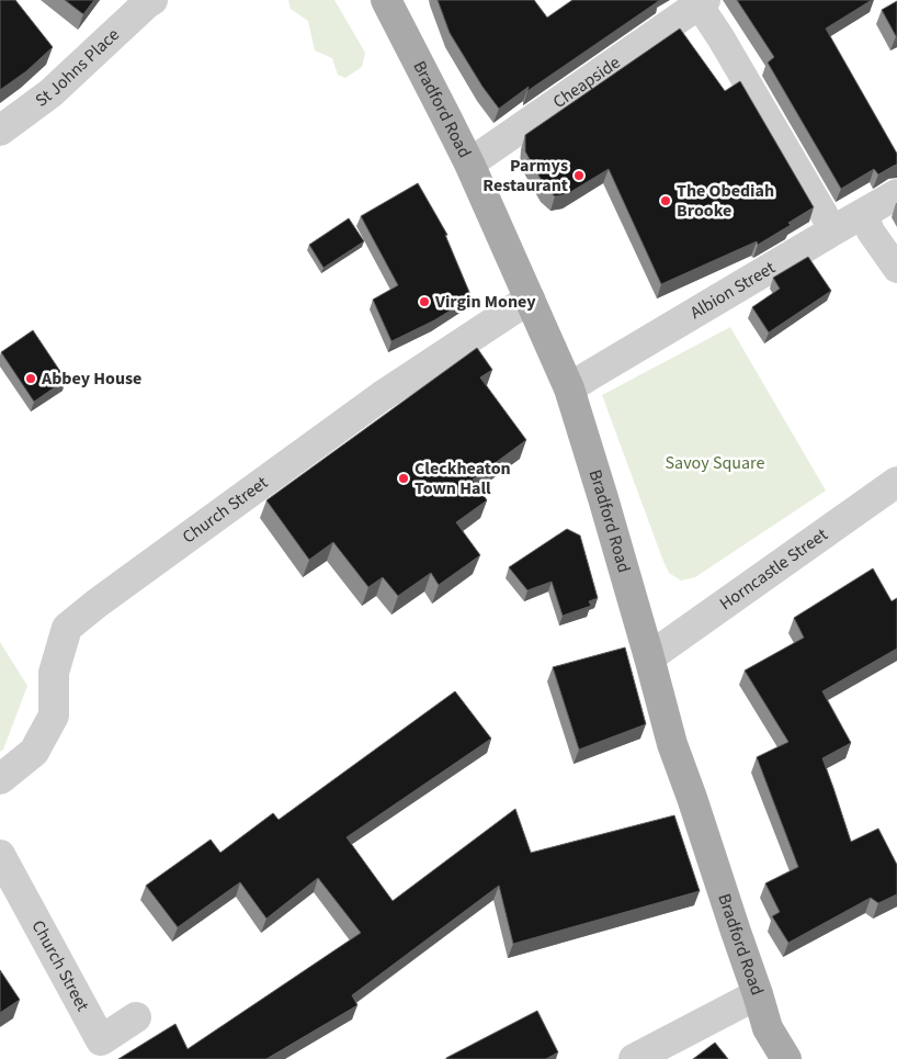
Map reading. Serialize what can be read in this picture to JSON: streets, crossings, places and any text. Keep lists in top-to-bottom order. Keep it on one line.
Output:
{"streets":{"main road":["Bradford Road"],"street":["St Johns Place","Cheapside","Albion Street","Church Street","Horncastle Street"]},"crossings":[["Cheapside","Bradford Road"],["Bradford Road","Albion Street"],["Bradford Road","Church Street"],["Bradford Road","Horncastle Street"]],"parks":["Savoy Square"],"places":["Parmys Restaurant","The Obediah Brooke","Virgin Money","Abbey House","Cleckheaton Town Hall"]}
